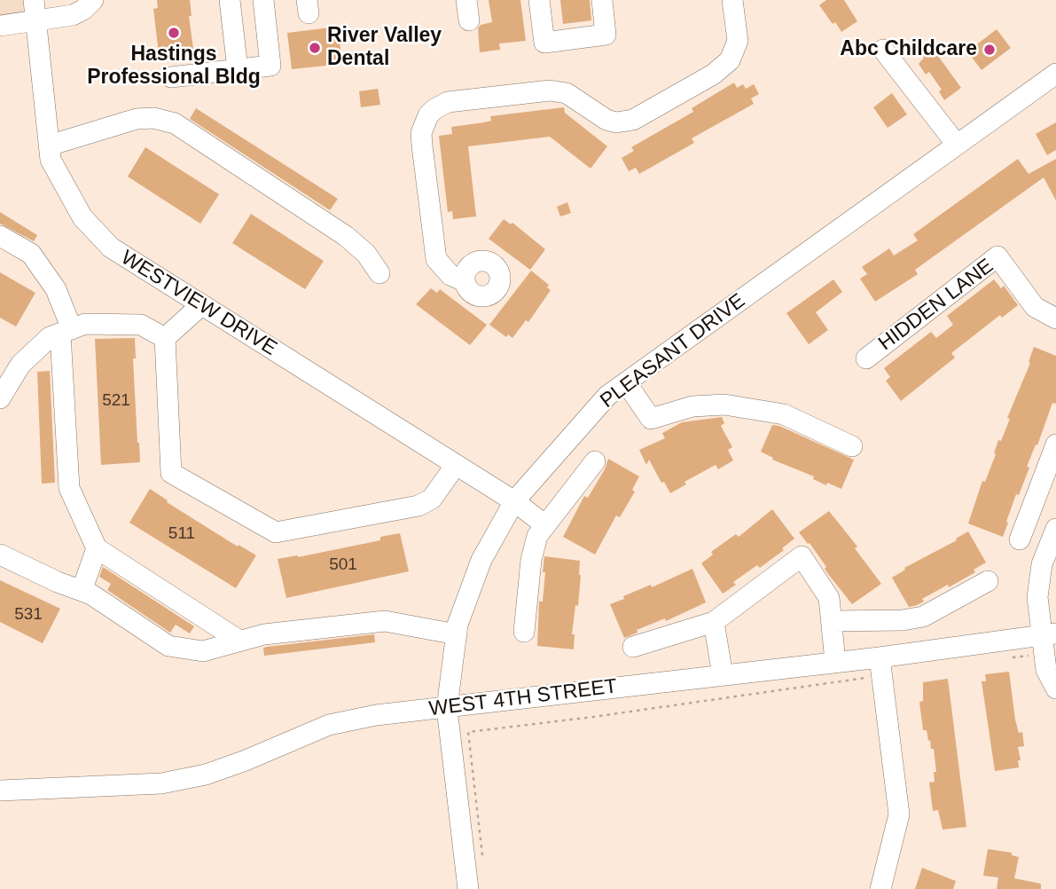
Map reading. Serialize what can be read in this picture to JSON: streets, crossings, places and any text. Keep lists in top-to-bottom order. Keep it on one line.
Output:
{"streets":{"street":["WESTVIEW DRIVE","HIDDEN LANE","PLEASANT DRIVE","WEST 4TH STREET"]},"crossings":[["WESTVIEW DRIVE","PLEASANT DRIVE"],["PLEASANT DRIVE","WEST 4TH STREET"]],"places":["Hastings Professional Bldg","River Valley Dental","Abc Childcare"],"house_numbers":["521","511","501","531"]}
